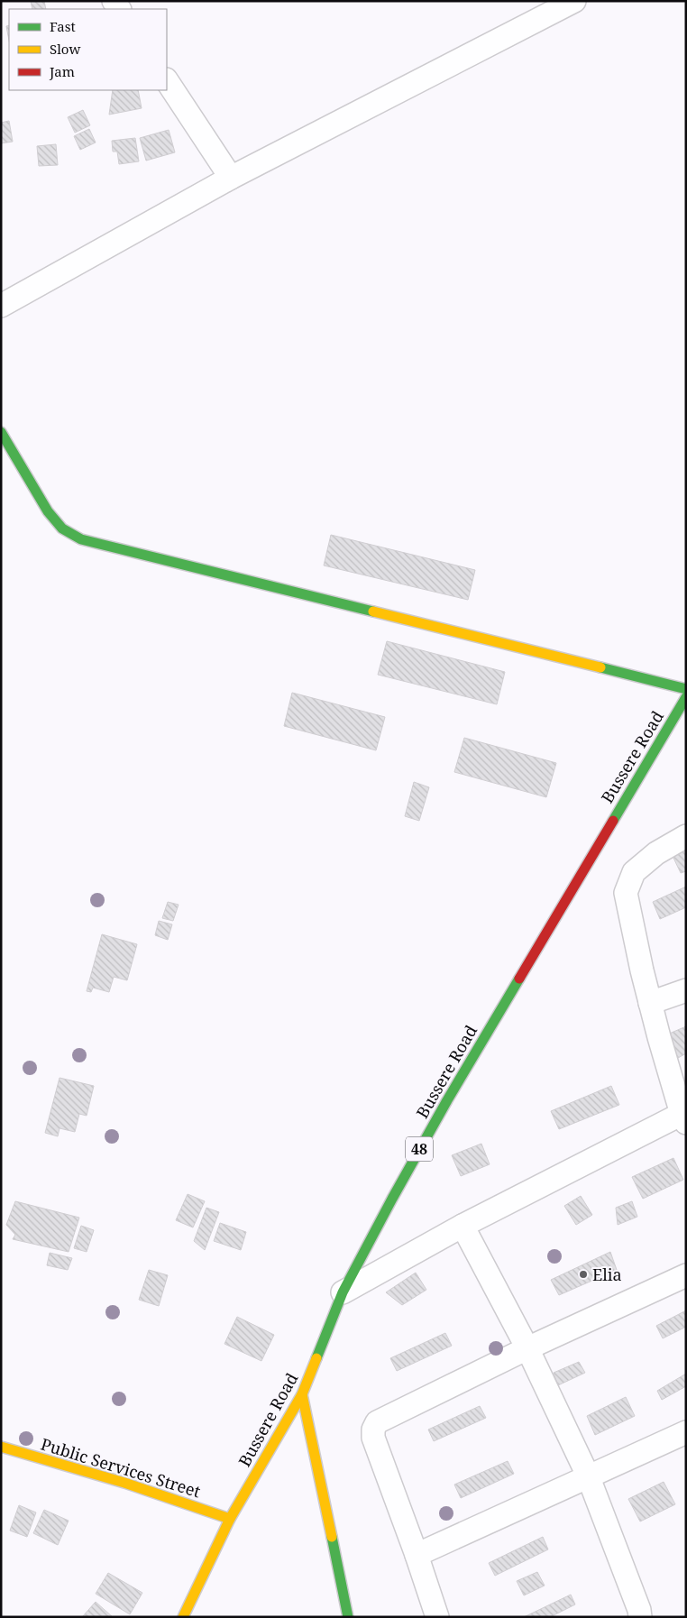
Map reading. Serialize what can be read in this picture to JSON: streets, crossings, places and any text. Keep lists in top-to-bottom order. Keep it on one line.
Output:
{"streets":{"street":["Bussere Road","48","Public Services Street"]},"crossings":[["Bussere Road","Public Services Street"]],"places":["Elia"],"legend":["Fast","Slow","Jam"]}
